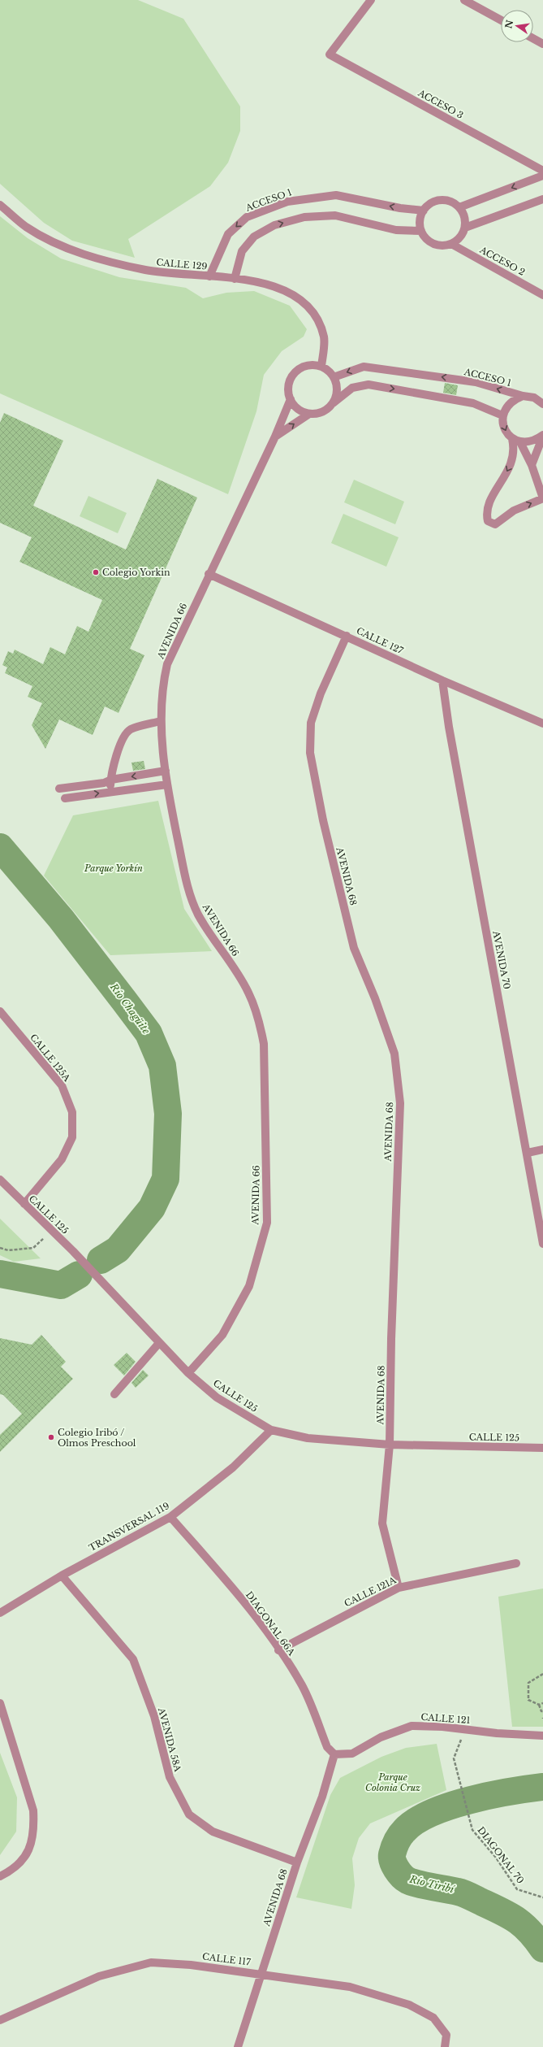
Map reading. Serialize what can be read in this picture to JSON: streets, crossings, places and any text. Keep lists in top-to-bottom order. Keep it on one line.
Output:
{"streets":{"street":["ACCESO 3","ACCESO 1","ACCESO 2","CALLE 129","AVENIDA 66","CALLE 127","AVENIDA 68","AVENIDA 70","CALLE 125A","CALLE 125","TRANSVERSAL 119","CALLE 121A","DIAGONAL 66A","CALLE 121","AVENIDA 58A","CALLE 117"],"path":["DIAGONAL 70"]},"crossings":[["ACCESO 1","ACCESO 2"],["ACCESO 1","CALLE 129"],["ACCESO 1","AVENIDA 66"],["CALLE 129","AVENIDA 66"],["AVENIDA 66","CALLE 127"],["AVENIDA 66","CALLE 125"],["CALLE 127","AVENIDA 68"],["CALLE 127","AVENIDA 70"],["AVENIDA 68","CALLE 125"],["AVENIDA 68","CALLE 121A"],["AVENIDA 68","DIAGONAL 66A"],["AVENIDA 68","CALLE 121"],["AVENIDA 68","AVENIDA 58A"],["AVENIDA 68","CALLE 117"],["CALLE 125A","CALLE 125"],["CALLE 125","TRANSVERSAL 119"],["TRANSVERSAL 119","DIAGONAL 66A"],["TRANSVERSAL 119","AVENIDA 58A"],["CALLE 121A","DIAGONAL 66A"],["DIAGONAL 66A","CALLE 121"],["CALLE 121","DIAGONAL 70"]],"water":["Río Chagüite","Río Tiribí"],"parks":["Parque Yorkín","Parque Colonia Cruz"],"places":["Colegio Yorkin","Colegio Iribó / Olmos Preschool"],"north":"left"}
